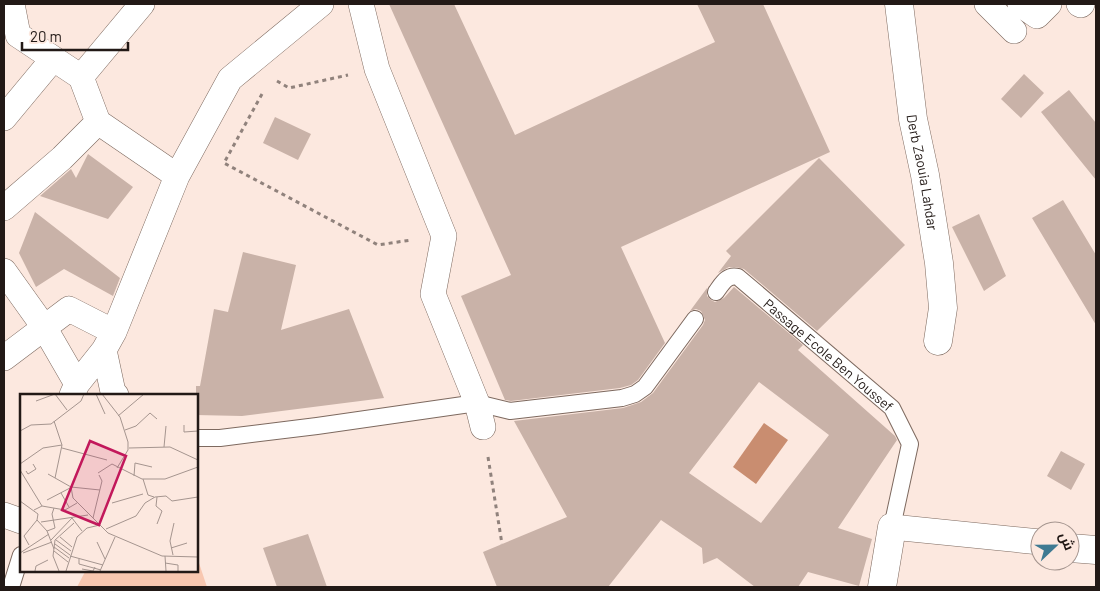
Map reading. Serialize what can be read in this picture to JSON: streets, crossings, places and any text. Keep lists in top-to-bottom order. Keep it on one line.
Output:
{"streets":{"street":["Derb Zaouia Lahdar"],"lane":["Passage Ecole Ben Youssef"]},"scale_bar":"20 m","north":"right"}
